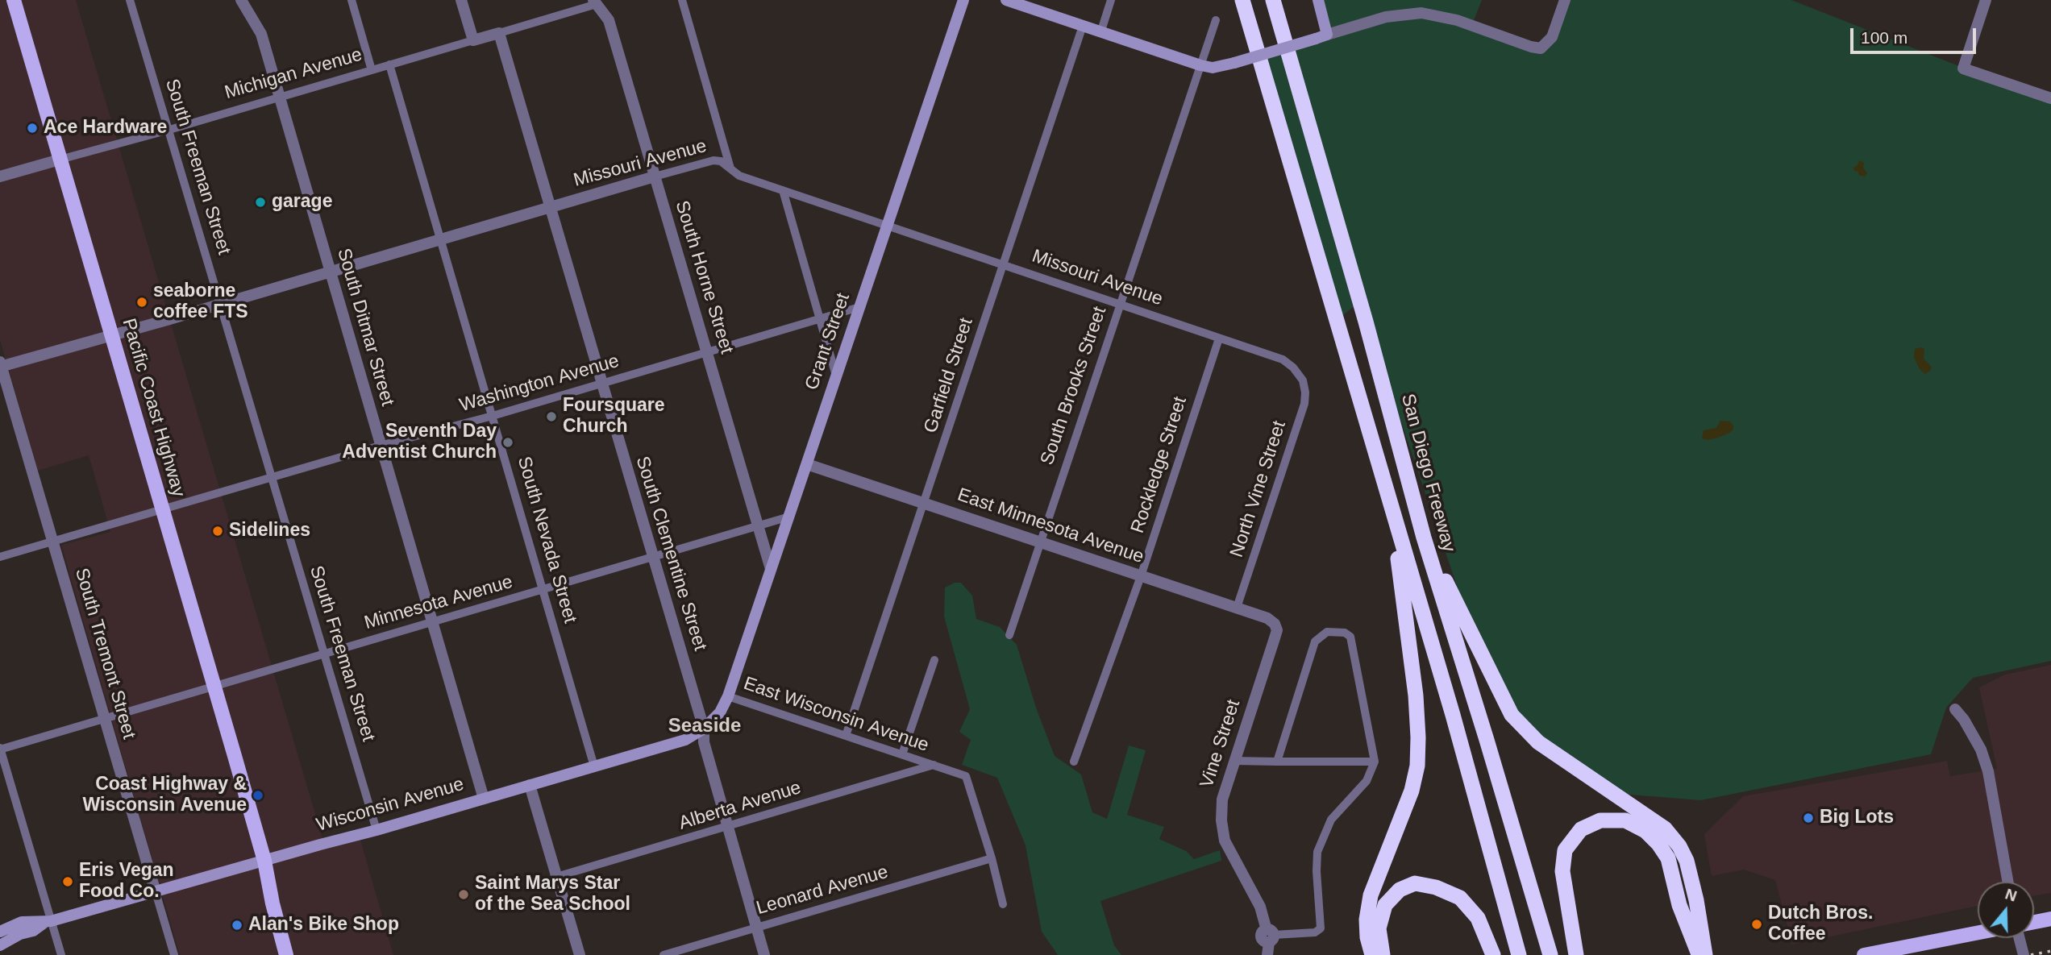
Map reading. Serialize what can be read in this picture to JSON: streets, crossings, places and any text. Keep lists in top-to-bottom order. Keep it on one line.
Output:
{"streets":{"highway":["San Diego Freeway"],"main road":["Grant Street","Pacific Coast Highway","Wisconsin Avenue"],"street":["Michigan Avenue","Missouri Avenue","South Freeman Street","South Horne Street","South Ditmar Street","Garfield Street","Washington Avenue","South Brooks Street","Rockledge Street","North Vine Street","East Minnesota Avenue","South Nevada Street","South Clementine Street","Minnesota Avenue","South Tremont Street","East Wisconsin Avenue","Vine Street","Alberta Avenue","Leonard Avenue"]},"crossings":[["Michigan Avenue","South Freeman Street"],["Michigan Avenue","South Horne Street"],["Michigan Avenue","South Ditmar Street"],["Michigan Avenue","Pacific Coast Highway"],["Michigan Avenue","South Nevada Street"],["Michigan Avenue","South Clementine Street"],["Missouri Avenue","South Freeman Street"],["Missouri Avenue","South Horne Street"],["Missouri Avenue","South Ditmar Street"],["Missouri Avenue","Grant Street"],["Missouri Avenue","Garfield Street"],["Missouri Avenue","South Brooks Street"],["Missouri Avenue","Pacific Coast Highway"],["Missouri Avenue","Rockledge Street"],["Missouri Avenue","North Vine Street"],["Missouri Avenue","South Nevada Street"],["Missouri Avenue","South Clementine Street"],["Missouri Avenue","South Tremont Street"],["South Freeman Street","Washington Avenue"],["South Freeman Street","Minnesota Avenue"],["South Freeman Street","Wisconsin Avenue"],["South Horne Street","Grant Street"],["South Horne Street","Washington Avenue"],["South Horne Street","Minnesota Avenue"],["South Ditmar Street","Washington Avenue"],["South Ditmar Street","Minnesota Avenue"],["South Ditmar Street","Wisconsin Avenue"],["Grant Street","Washington Avenue"],["Grant Street","East Minnesota Avenue"],["Grant Street","Minnesota Avenue"],["Grant Street","East Wisconsin Avenue"],["Grant Street","Wisconsin Avenue"],["Garfield Street","East Minnesota Avenue"],["Garfield Street","East Wisconsin Avenue"],["Washington Avenue","Pacific Coast Highway"],["Washington Avenue","South Nevada Street"],["Washington Avenue","South Clementine Street"],["Washington Avenue","South Tremont Street"],["South Brooks Street","East Minnesota Avenue"],["Pacific Coast Highway","Minnesota Avenue"],["Pacific Coast Highway","Wisconsin Avenue"],["Rockledge Street","East Minnesota Avenue"],["North Vine Street","East Minnesota Avenue"],["East Minnesota Avenue","Vine Street"],["South Nevada Street","Minnesota Avenue"],["South Nevada Street","Wisconsin Avenue"],["South Clementine Street","Minnesota Avenue"],["South Clementine Street","Wisconsin Avenue"],["South Clementine Street","Alberta Avenue"],["South Clementine Street","Leonard Avenue"],["Minnesota Avenue","South Tremont Street"],["South Tremont Street","Wisconsin Avenue"],["East Wisconsin Avenue","Wisconsin Avenue"],["East Wisconsin Avenue","Alberta Avenue"],["East Wisconsin Avenue","Leonard Avenue"]],"districts":["Seaside"],"places":["Ace Hardware","garage","seaborne coffee FTS","Foursquare Church","Seventh Day Adventist Church","Sidelines","Coast Highway & Wisconsin Avenue","Big Lots","Eris Vegan Food Co.","Saint Marys Star of the Sea School","Dutch Bros. Coffee","Alan's Bike Shop"],"scale_bar":"100 m","north":"top"}
